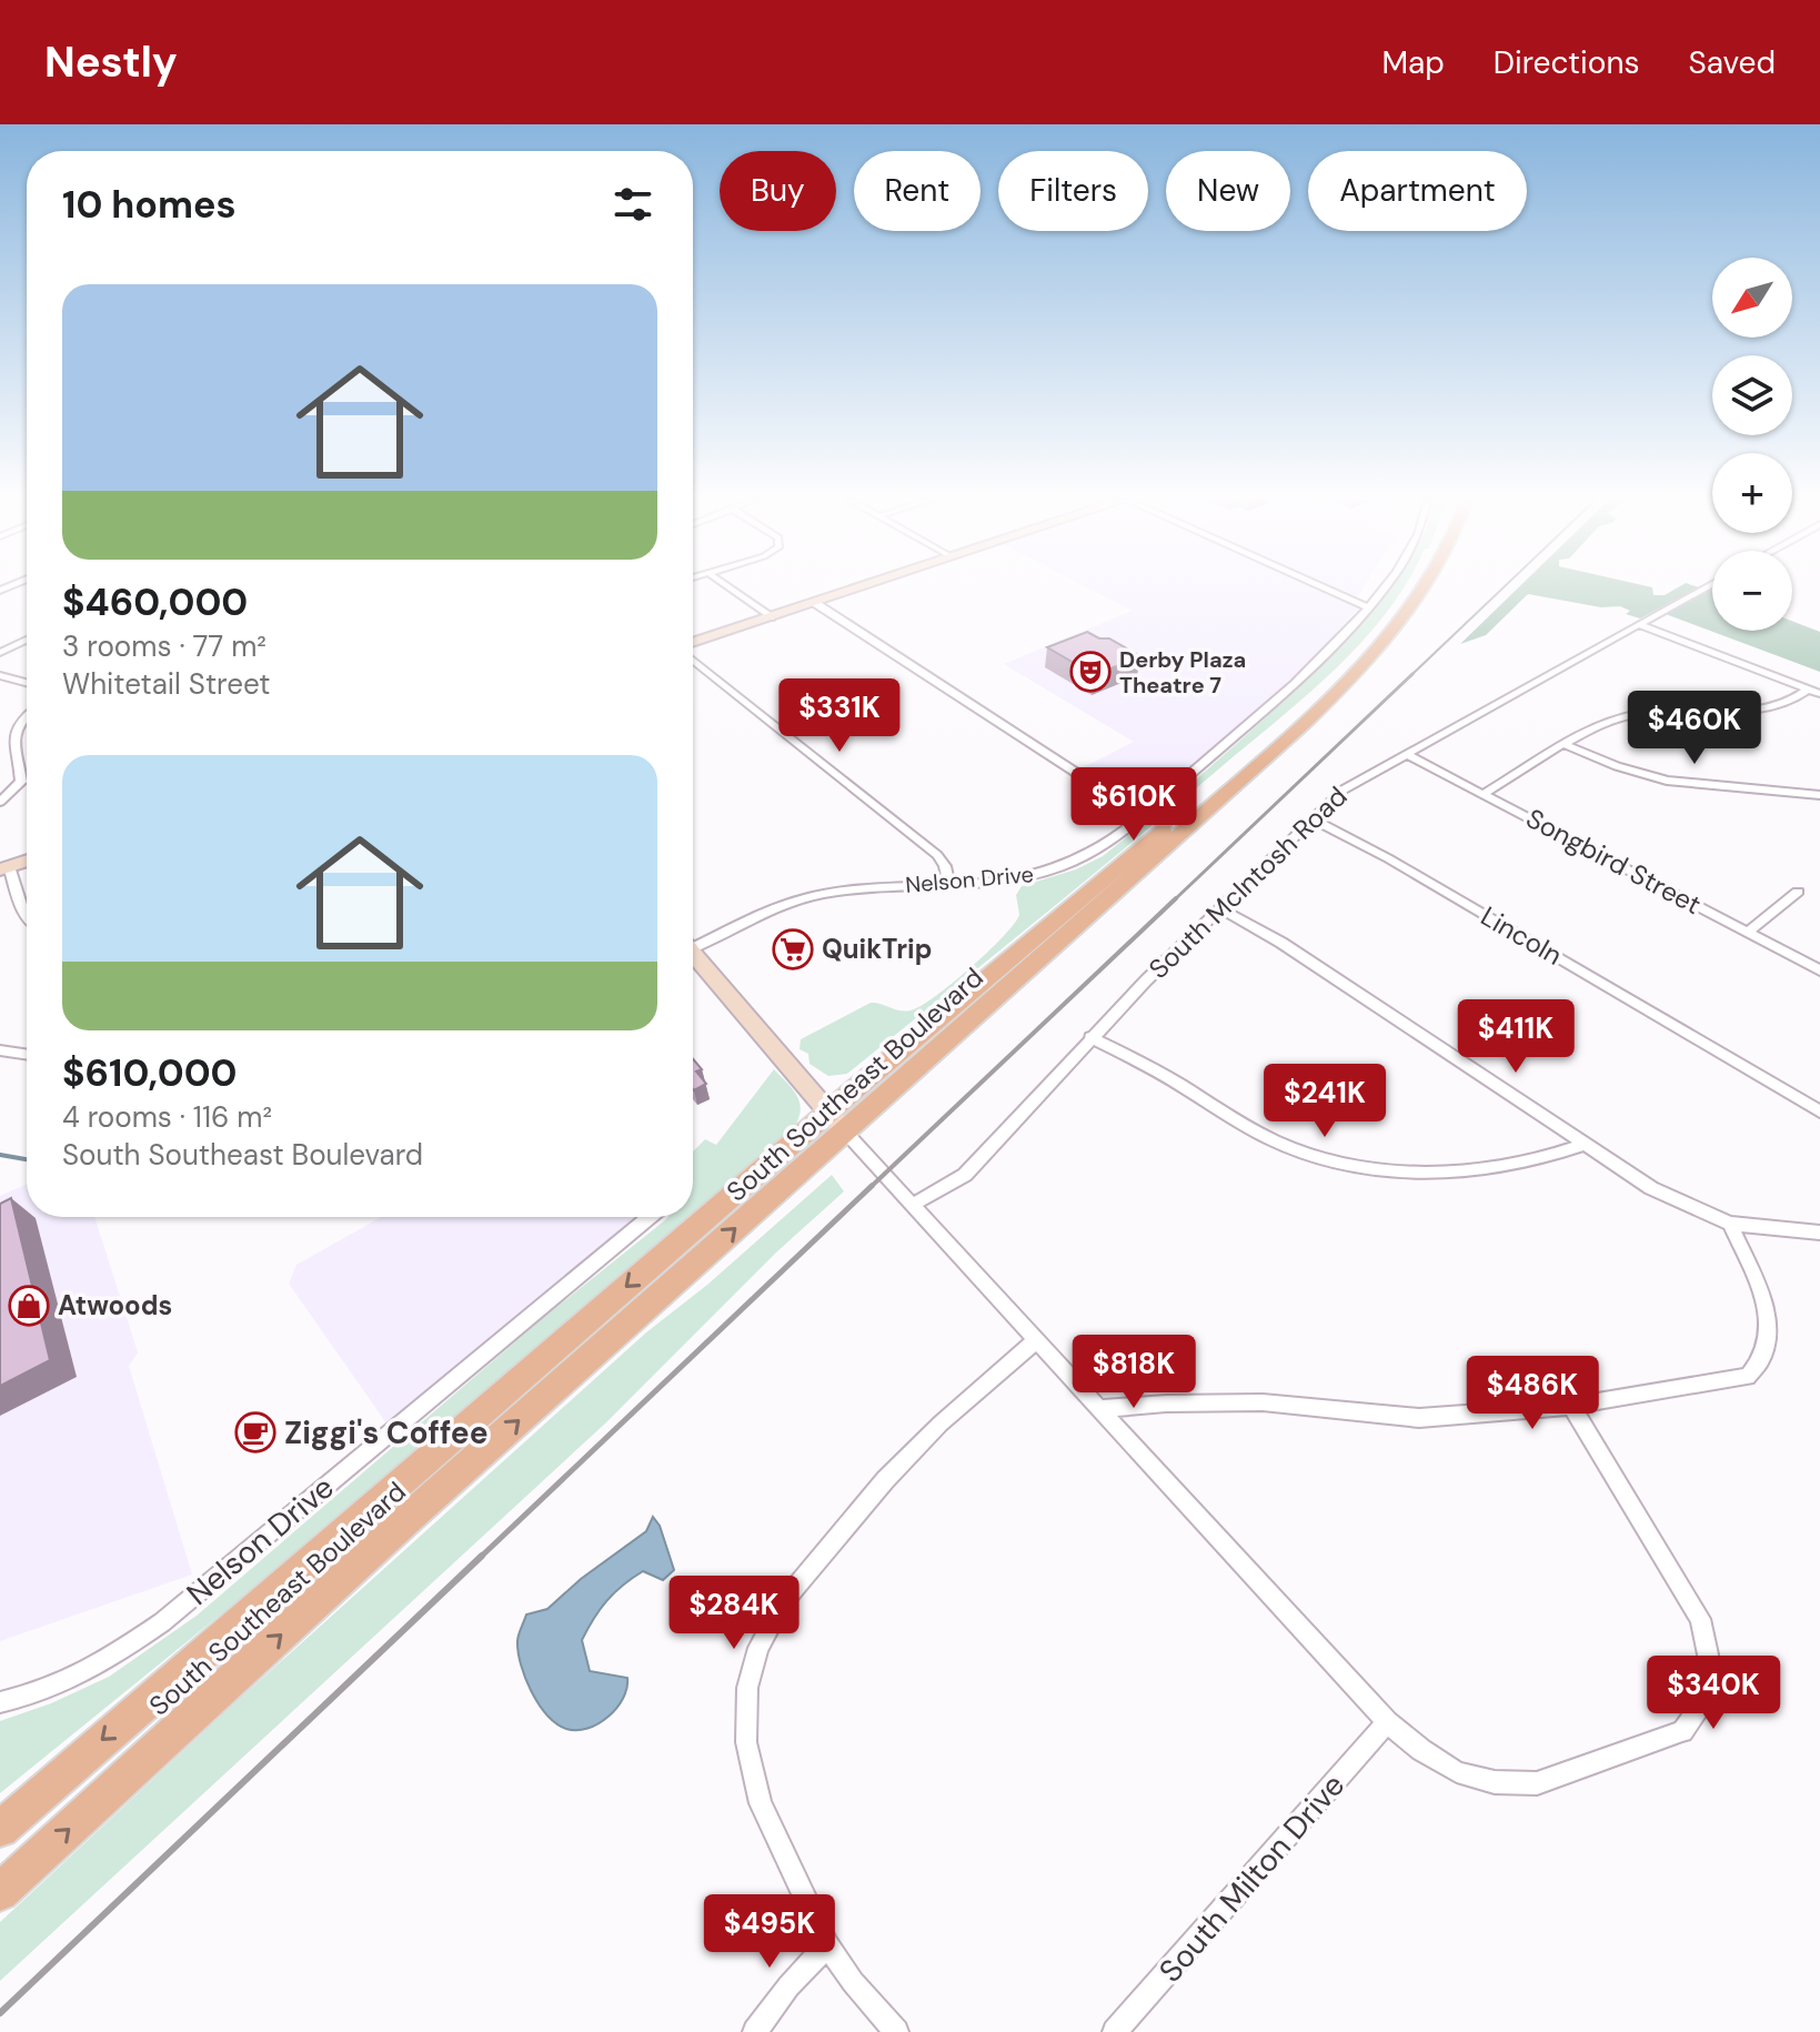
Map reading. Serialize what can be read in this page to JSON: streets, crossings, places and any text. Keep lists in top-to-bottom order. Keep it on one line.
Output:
{"streets":{"main road":["South Southeast Boulevard"],"street":["Songbird Street","Nelson Drive","South McIntosh Road","Lincoln","South Milton Drive"]},"crossings":[["Songbird Street","South McIntosh Road"],["South McIntosh Road","Lincoln"]],"places":{"theatre":["Derby Plaza Theatre 7"],"supermarket":["QuikTrip"],"shop":["Atwoods"],"cafe":["Ziggi's Coffee"]},"north":"bottom left","page":{"header":"Nestly","nav":["Map","Directions","Saved"],"chip":["Buy","Rent","Filters","New","Apartment"],"heading":"10 homes","map_buttons":["+","−"],"list":[{"name":"$460,000","note":"3 rooms · 77 m² · Whitetail Street"},{"name":"$610,000","note":"4 rooms · 116 m² · South Southeast Boulevard"}],"price":["$331K","$460K","$610K","$411K","$241K","$818K","$486K","$284K","$340K","$495K"]}}
